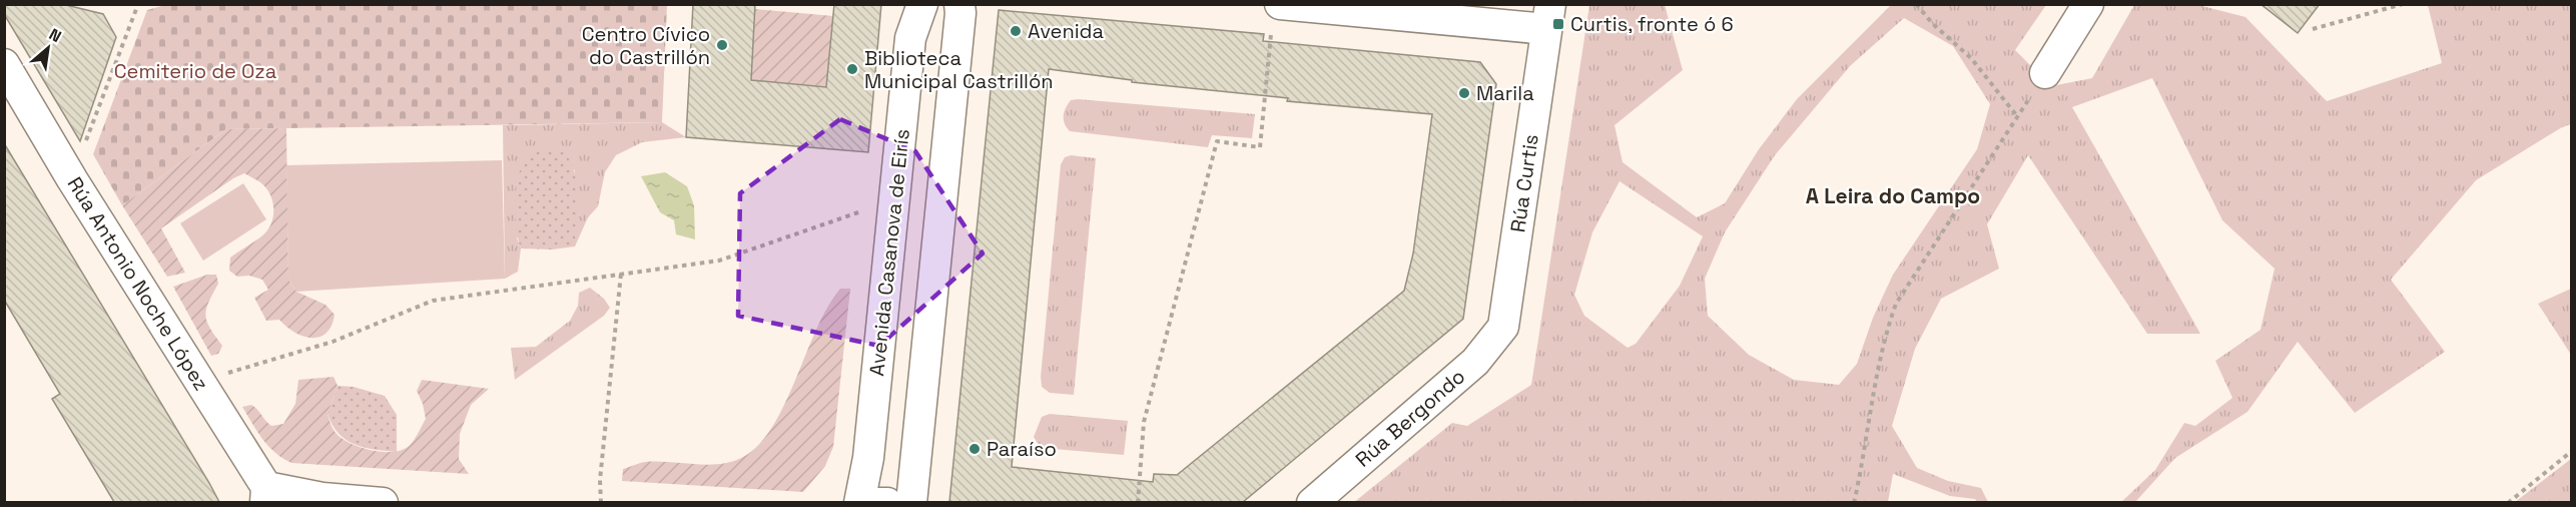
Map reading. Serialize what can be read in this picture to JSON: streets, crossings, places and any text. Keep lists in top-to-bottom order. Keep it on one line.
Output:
{"streets":{"street":["Rúa Curtis","Avenida Casanova de Eirís","Rúa Antonio Noche López","Rúa Bergondo"]},"crossings":[["Rúa Curtis","Rúa Bergondo"]],"districts":["A Leira do Campo"],"parks":["Cemiterio de Oza"],"places":{"transit":["Curtis, fronte ó 6"],"other":["Avenida","Centro Cívico do Castrillón","Biblioteca Municipal Castrillón","Marila","Paraíso"]},"north":"top right"}
